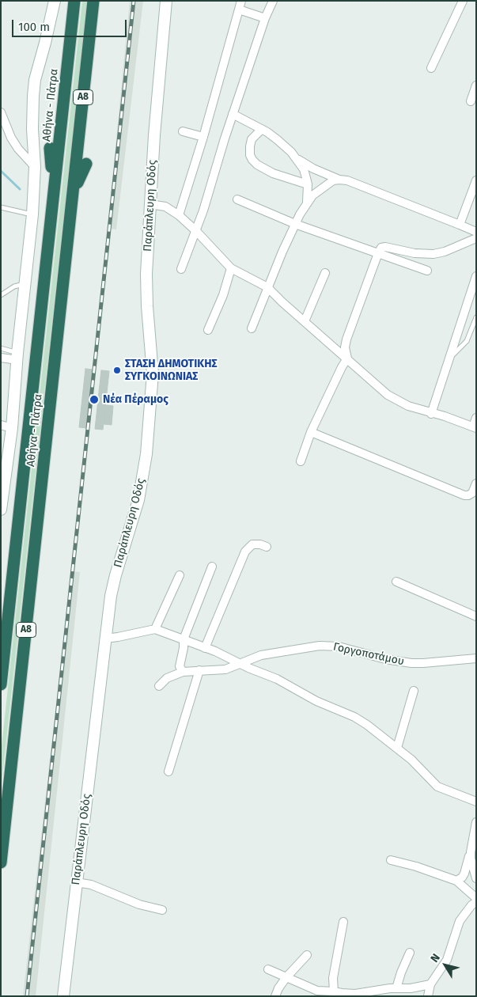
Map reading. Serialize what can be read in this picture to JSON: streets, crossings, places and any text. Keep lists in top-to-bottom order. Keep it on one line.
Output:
{"streets":{"highway":["Α8","Αθήνα - Πάτρα"],"main road":["Παράπλευρη Οδός"],"street":["Γοργοποτάμου"]},"places":["ΣΤΑΣΗ ΔΗΜΟΤΙΚΗΣ ΣΥΓΚΟΙΝΩΝΙΑΣ","Νέα Πέραμος"],"scale_bar":"100 m","north":"top left"}
